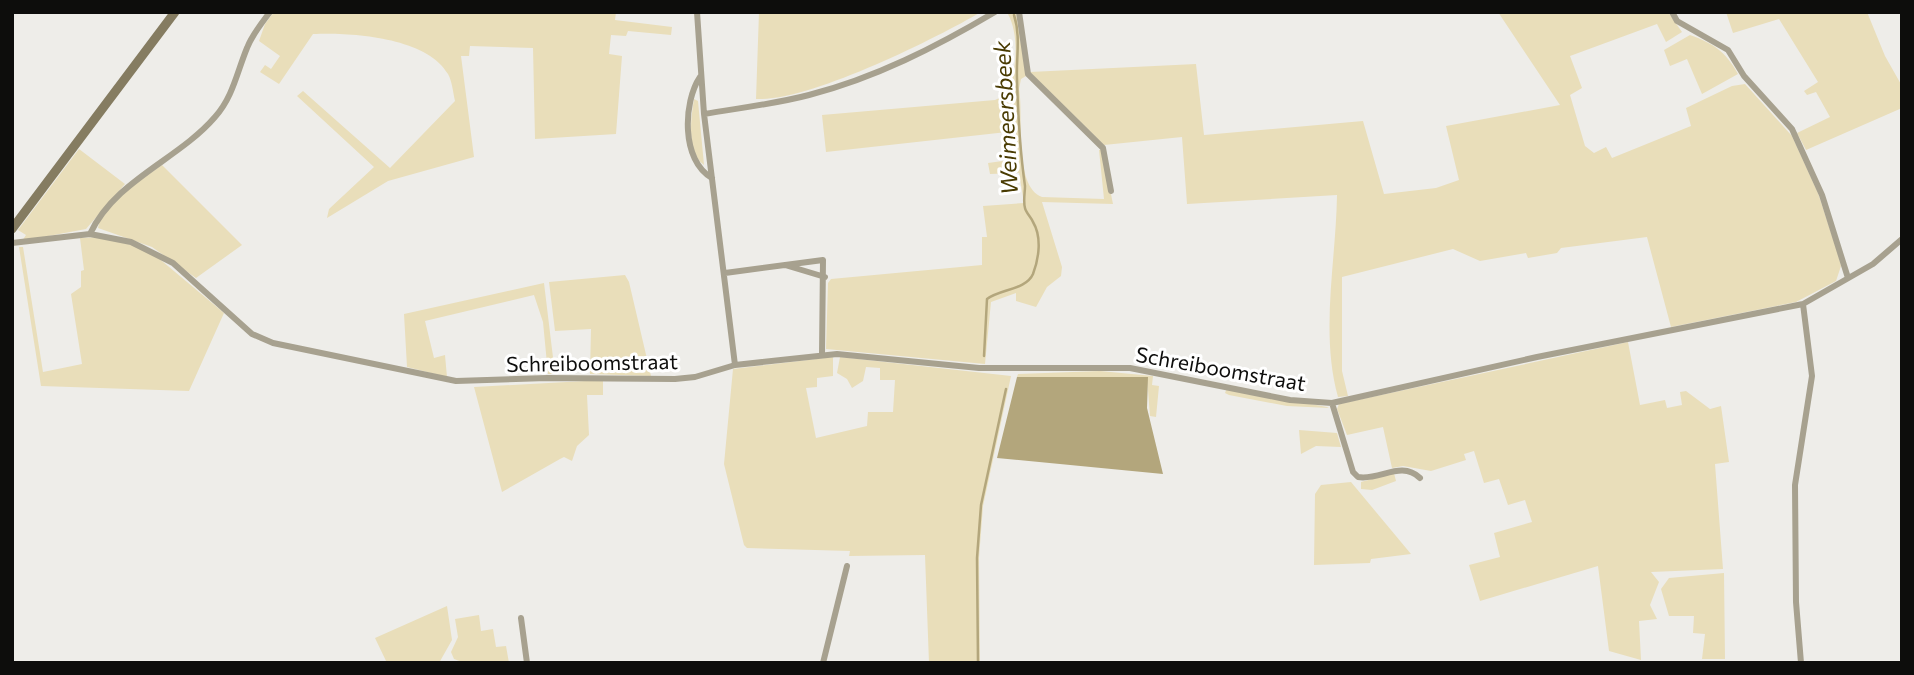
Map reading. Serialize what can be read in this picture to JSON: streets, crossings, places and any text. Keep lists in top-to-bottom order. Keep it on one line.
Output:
{"streets":{"street":["Schreiboomstraat"]},"water":["Weimeersbeek"]}
